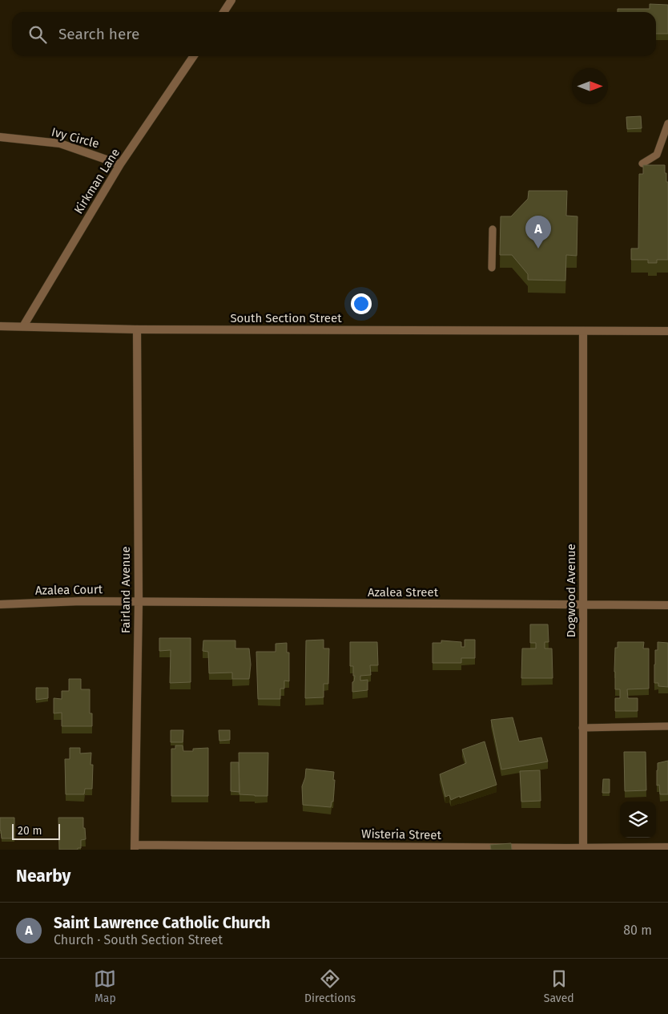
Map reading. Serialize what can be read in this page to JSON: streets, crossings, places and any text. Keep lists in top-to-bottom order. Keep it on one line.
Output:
{"streets":{"street":["Ivy Circle","Kirkman Lane","South Section Street","Azalea Court","Fairland Avenue","Dogwood Avenue","Azalea Street","Wisteria Street"]},"crossings":[["Ivy Circle","Kirkman Lane"],["Kirkman Lane","South Section Street"],["South Section Street","Fairland Avenue"],["South Section Street","Dogwood Avenue"],["Azalea Court","Fairland Avenue"],["Azalea Court","Azalea Street"],["Fairland Avenue","Azalea Street"],["Fairland Avenue","Wisteria Street"],["Dogwood Avenue","Azalea Street"],["Dogwood Avenue","Wisteria Street"]],"scale_bar":"20 m","north":"right","page":{"search":"Search here","pins":"A","scale":"20 m","heading":"Nearby","list":[{"mark":"A","name":"Saint Lawrence Catholic Church","note":"Church · South Section Street","value":"80 m"}],"nav":["Map","Directions","Saved"]}}
